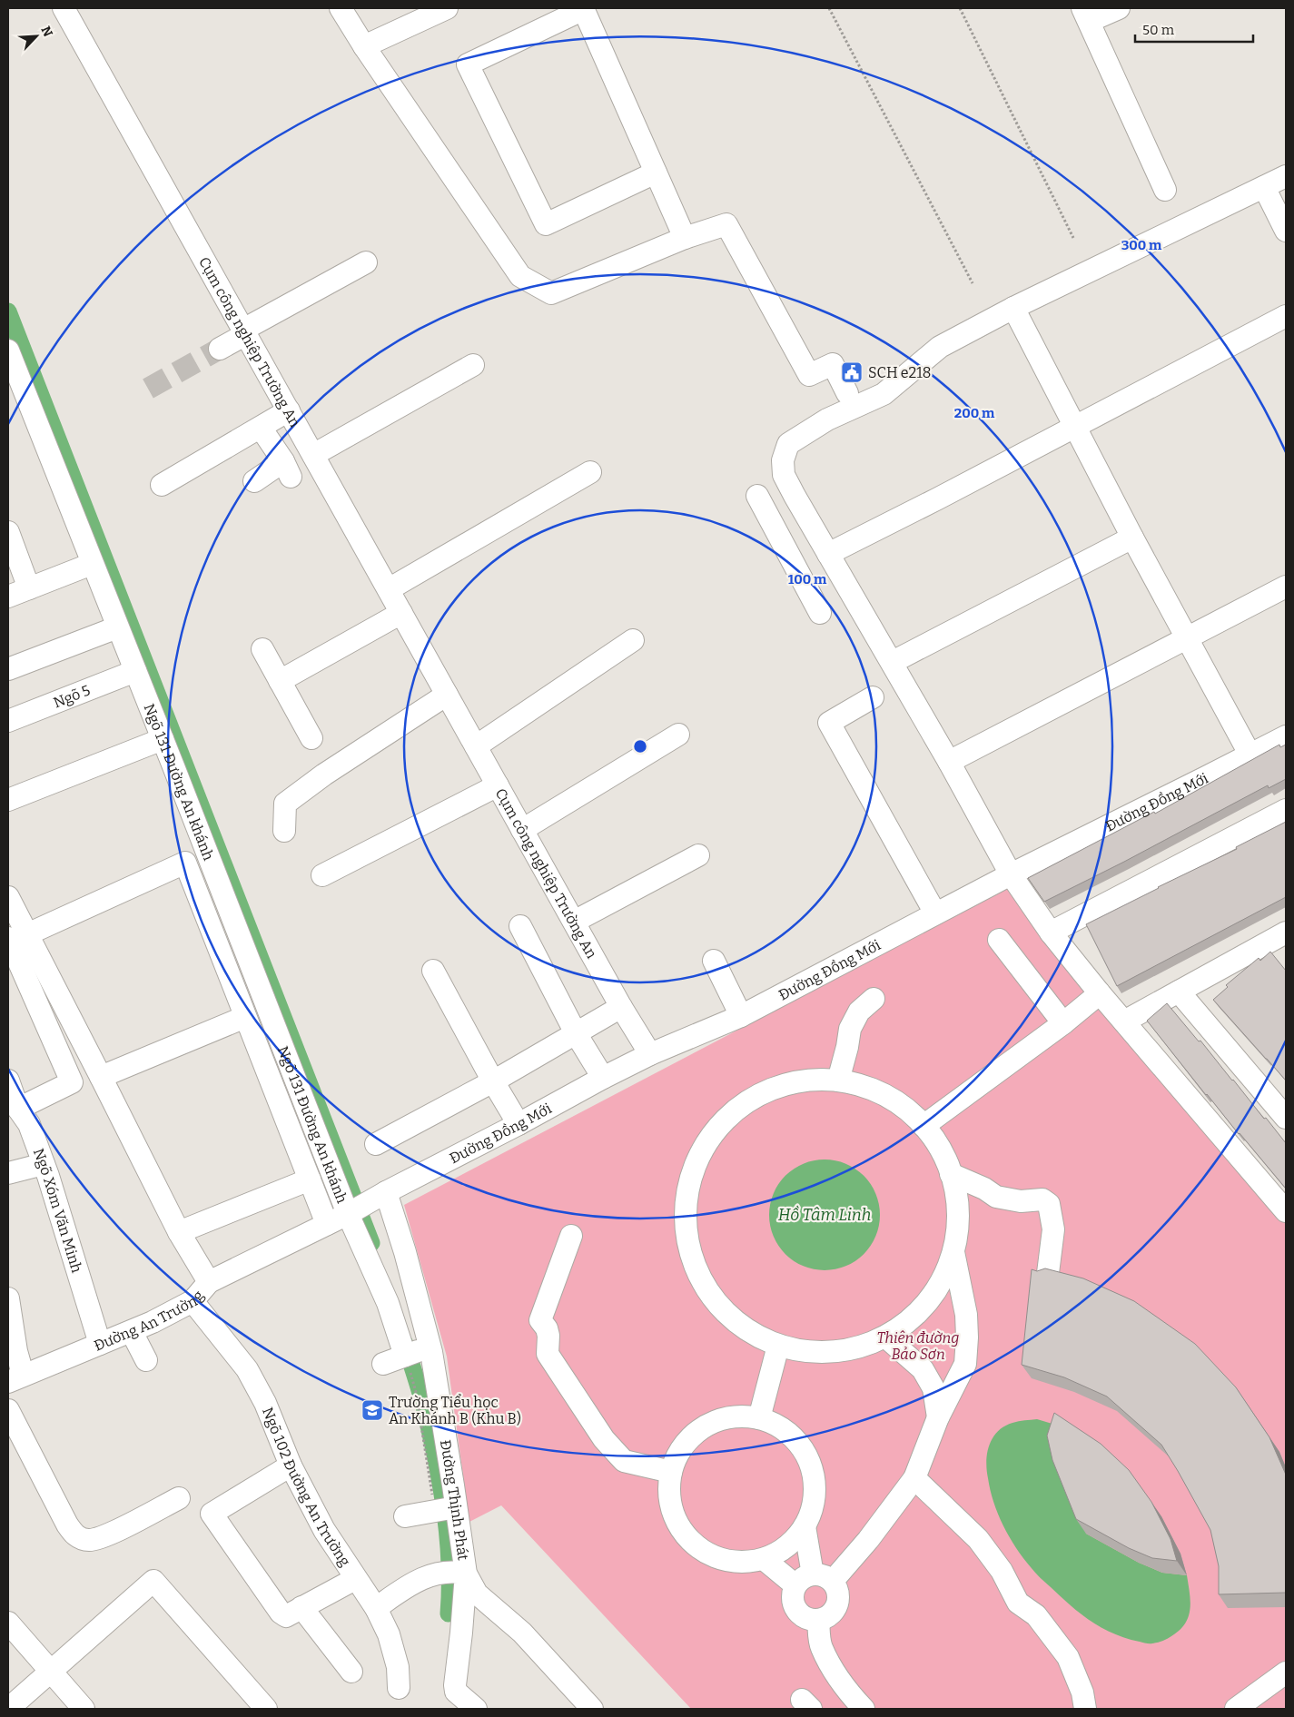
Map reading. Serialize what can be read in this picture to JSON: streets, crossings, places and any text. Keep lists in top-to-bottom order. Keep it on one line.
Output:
{"streets":{"street":["Cụm công nghiệp Trường An","Ngõ 5","Ngõ 131 Đường An khánh","Đường Đồng Mới","Ngõ Xóm Văn Minh","Đường An Trường","Ngõ 102 Đường An Trường","Đường Thịnh Phát"]},"crossings":[["Cụm công nghiệp Trường An","Đường Đồng Mới"],["Ngõ 5","Ngõ 131 Đường An khánh"],["Ngõ 131 Đường An khánh","Đường Đồng Mới"],["Ngõ 131 Đường An khánh","Đường An Trường"],["Ngõ 131 Đường An khánh","Đường Thịnh Phát"],["Đường Đồng Mới","Đường An Trường"],["Đường Đồng Mới","Đường Thịnh Phát"],["Ngõ Xóm Văn Minh","Đường An Trường"],["Đường An Trường","Ngõ 102 Đường An Trường"],["Đường An Trường","Đường Thịnh Phát"]],"water":["Hồ Tâm Linh"],"parks":["Thiên đường Bảo Sơn"],"places":{"public building":["SCH e218"],"school or university":["Trường Tiểu học An Khánh B (Khu B)"]},"scale_bar":"50 m","north":"top right","rings":["300 m","200 m","100 m"]}
